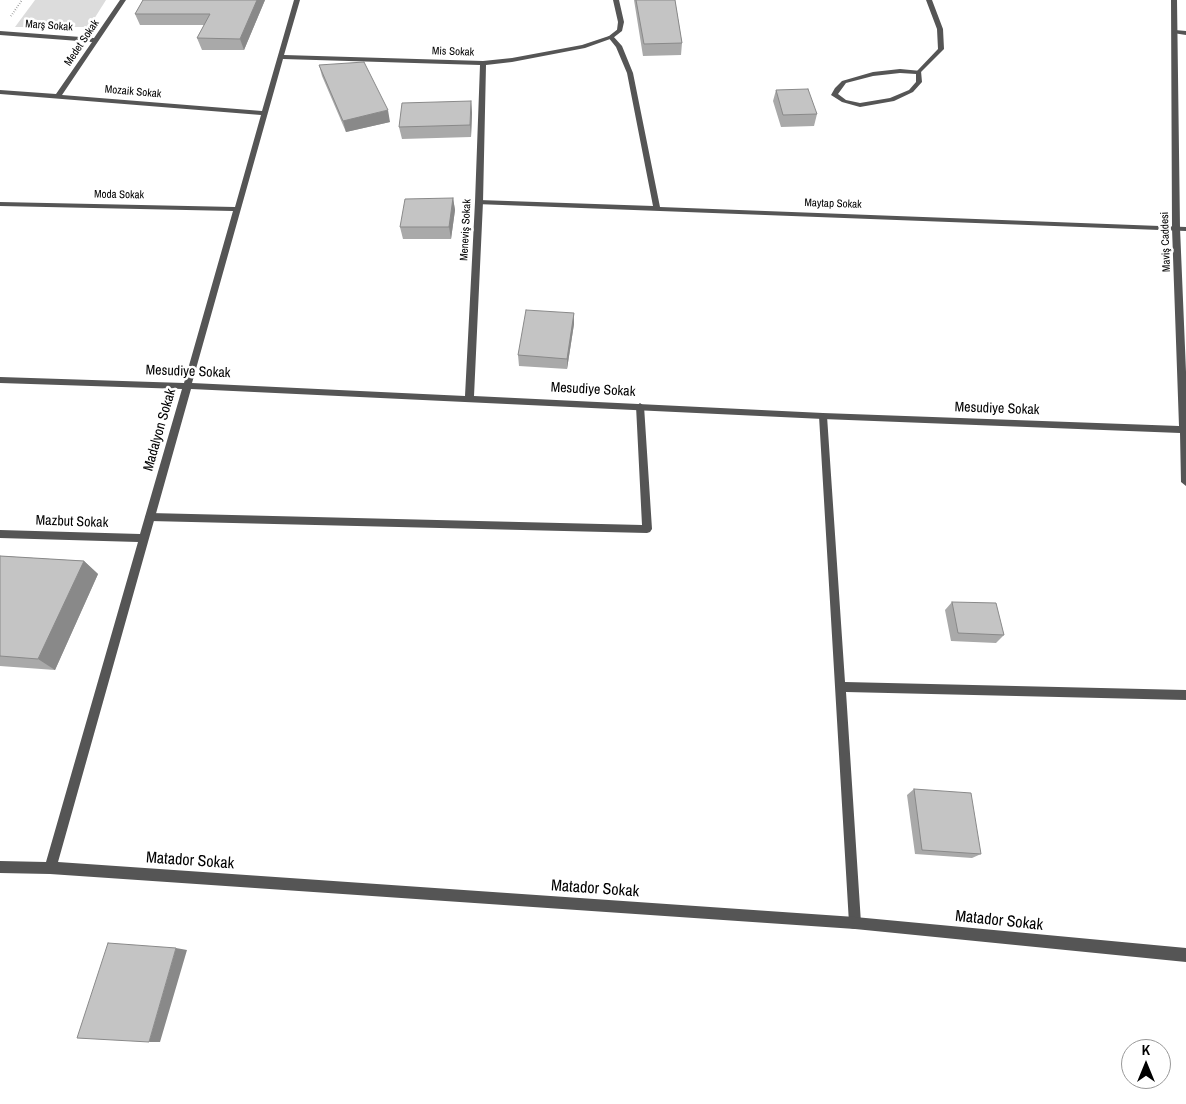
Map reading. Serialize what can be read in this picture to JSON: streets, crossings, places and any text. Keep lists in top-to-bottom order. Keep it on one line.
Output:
{"streets":{"street":["Marş Sokak","Medet Sokak","Mis Sokak","Mozaik Sokak","Moda Sokak","Maytap Sokak","Meneviş Sokak","Maviş Caddesi","Mesudiye Sokak","Madalyon Sokak","Mazbut Sokak","Matador Sokak"]},"crossings":[["Marş Sokak","Medet Sokak"],["Medet Sokak","Mozaik Sokak"],["Mis Sokak","Meneviş Sokak"],["Mis Sokak","Madalyon Sokak"],["Mozaik Sokak","Madalyon Sokak"],["Moda Sokak","Madalyon Sokak"],["Maytap Sokak","Meneviş Sokak"],["Maytap Sokak","Maviş Caddesi"],["Meneviş Sokak","Mesudiye Sokak"],["Maviş Caddesi","Mesudiye Sokak"],["Mesudiye Sokak","Madalyon Sokak"],["Madalyon Sokak","Mazbut Sokak"],["Madalyon Sokak","Matador Sokak"]],"north":"top"}
